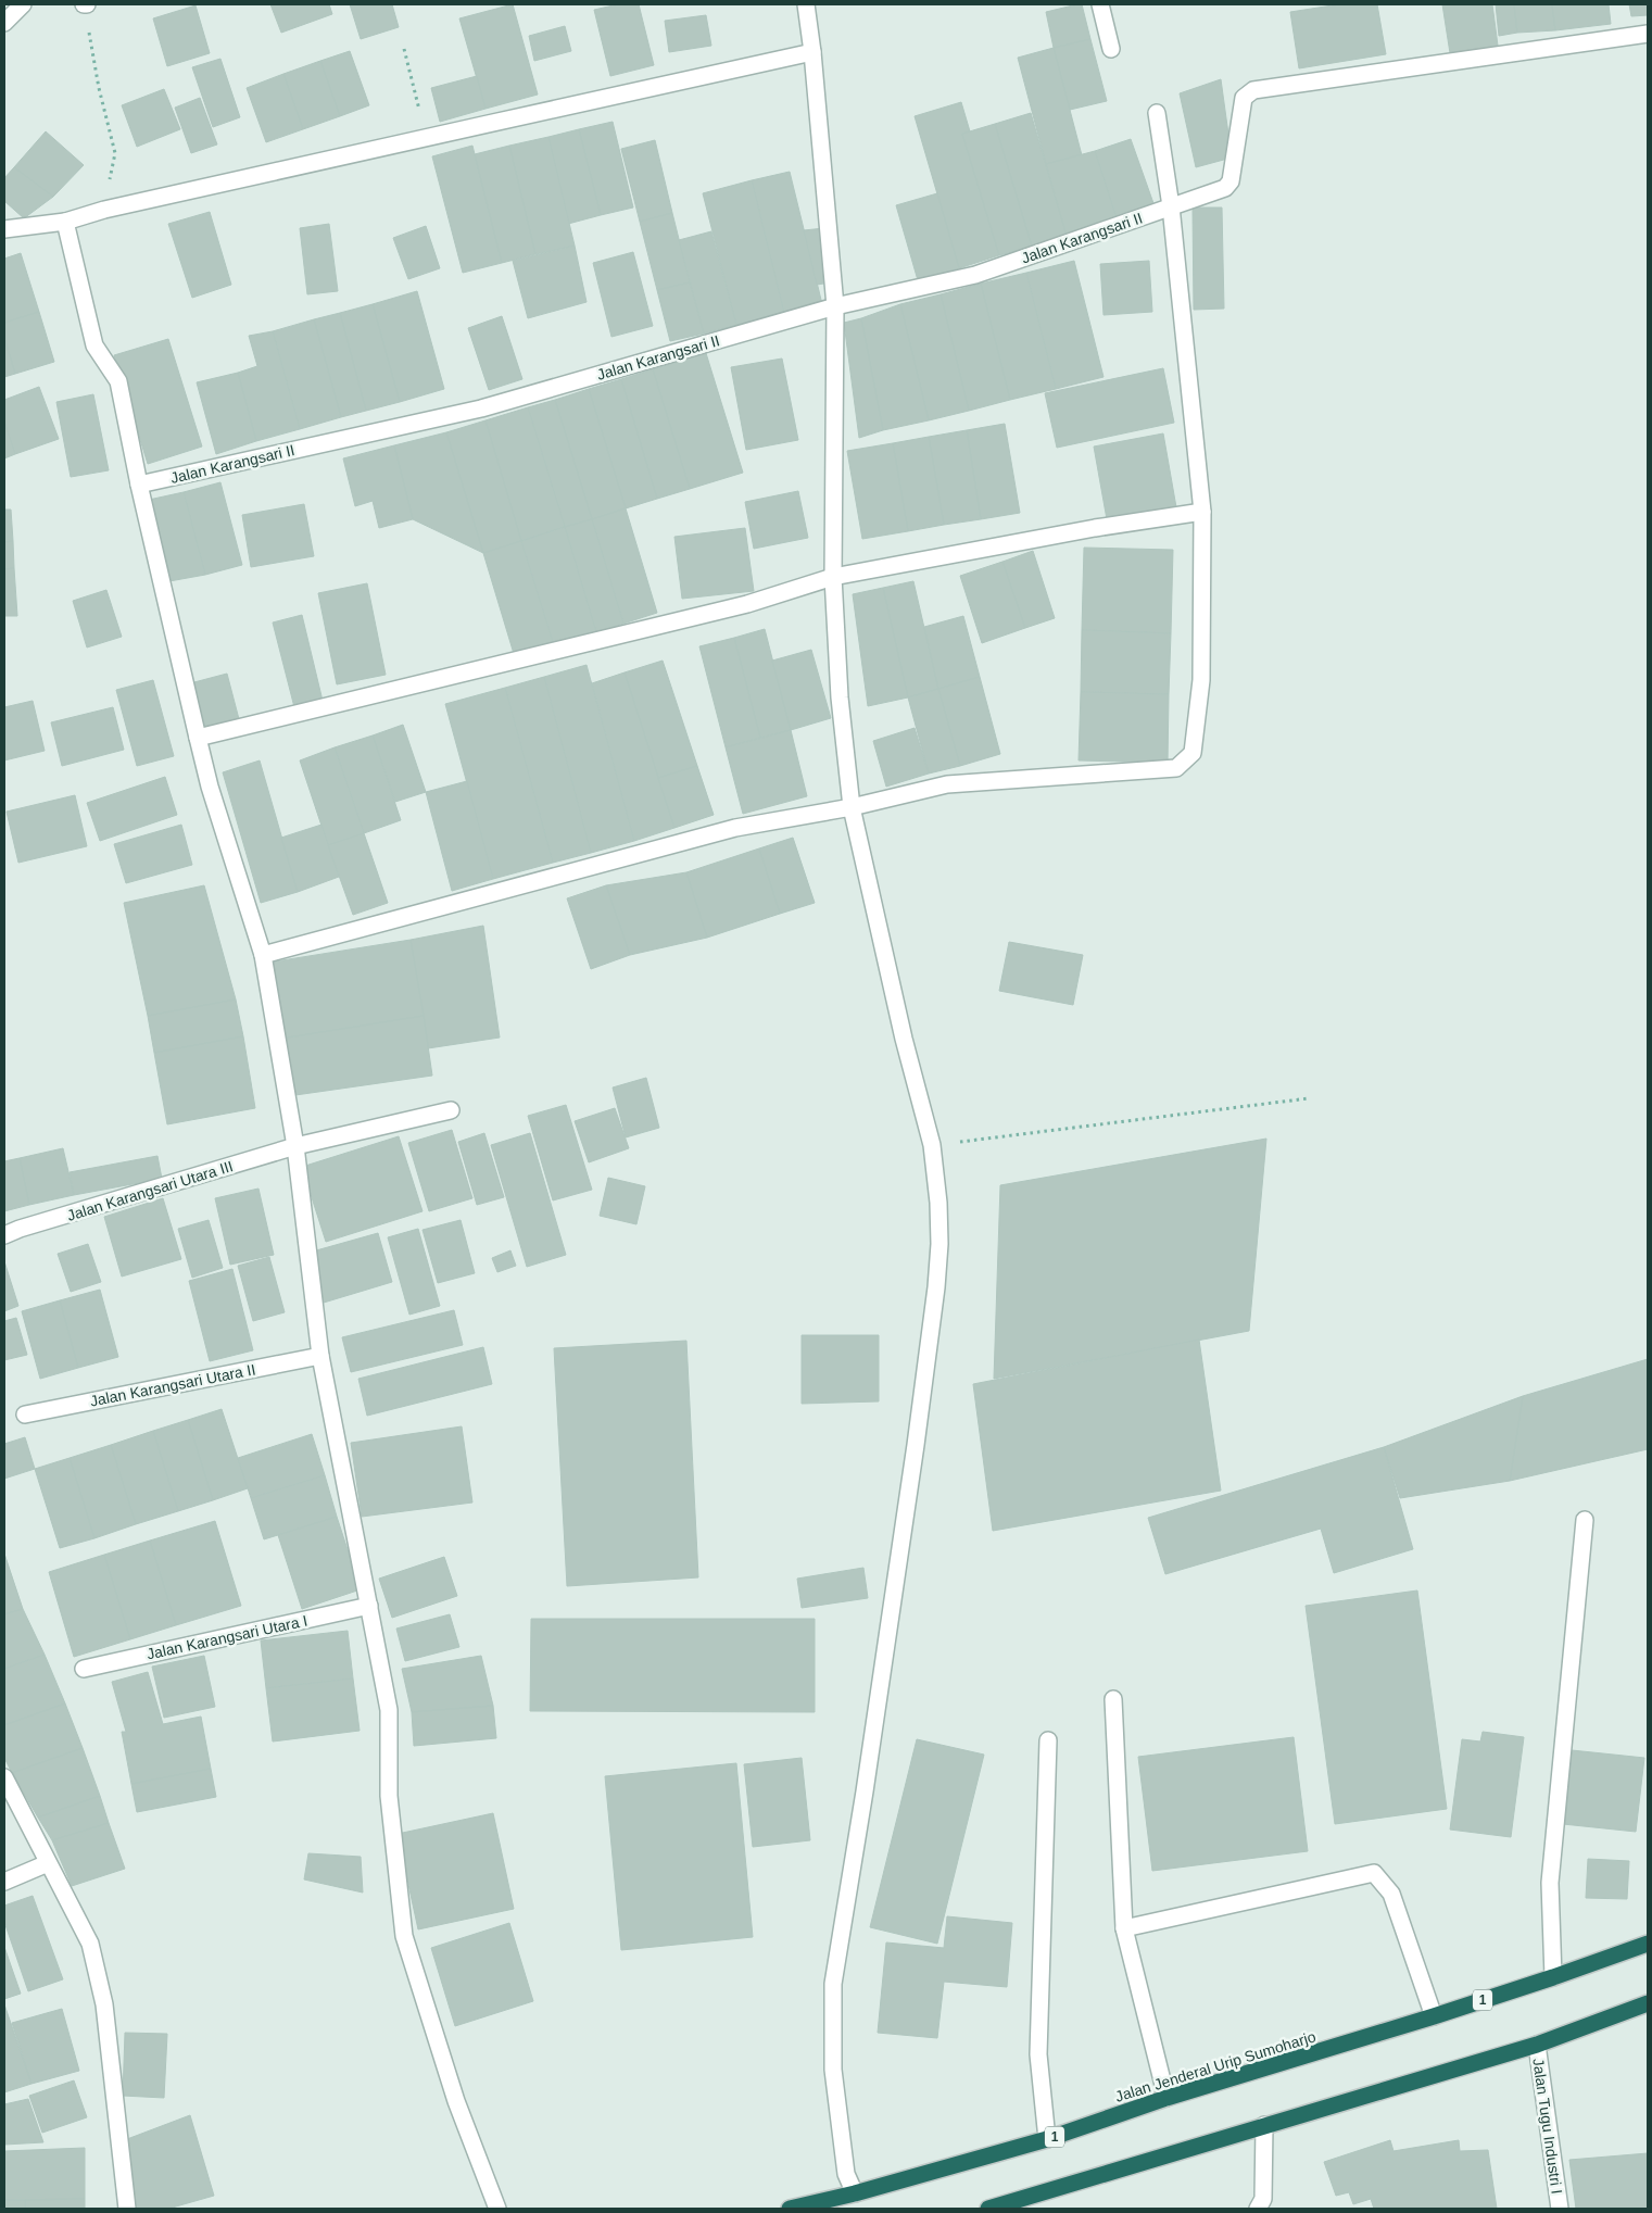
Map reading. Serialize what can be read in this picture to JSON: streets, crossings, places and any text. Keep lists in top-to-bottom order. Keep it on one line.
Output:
{"streets":{"highway":["1","Jalan Jenderal Urip Sumoharjo"],"street":["Jalan Karangsari II","Jalan Karangsari Utara III","Jalan Karangsari Utara II","Jalan Karangsari Utara I","Jalan Tugu Industri I"]}}
